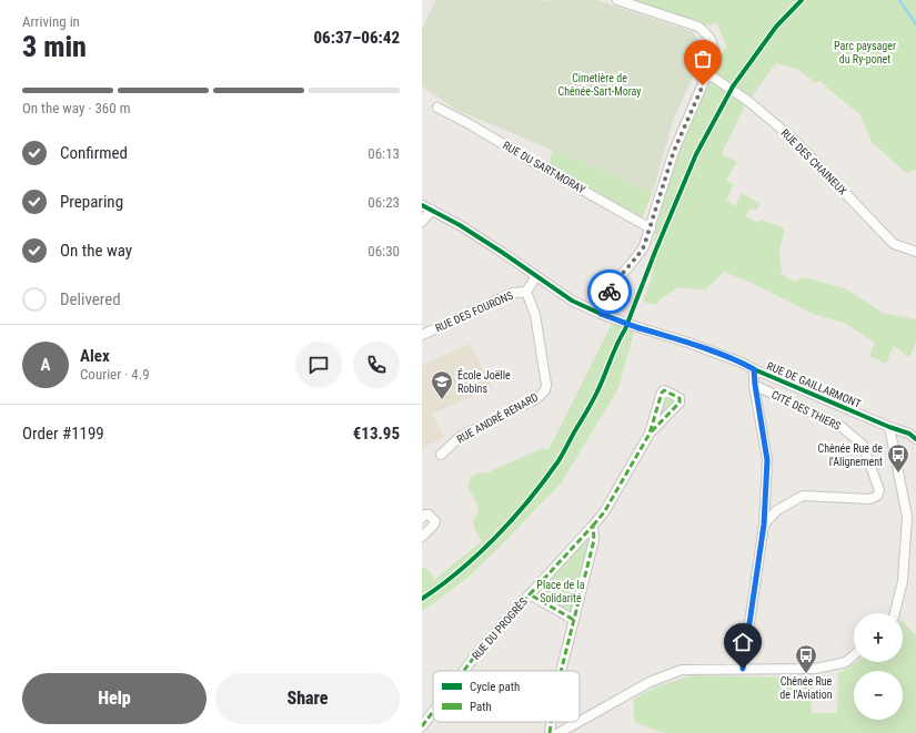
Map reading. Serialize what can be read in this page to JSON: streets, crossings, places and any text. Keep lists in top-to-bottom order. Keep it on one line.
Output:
{"streets":{"street":["RUE DES CHAINEUX","RUE DU SART-MORAY","RUE DES FOURONS","RUE DE GAILLARMONT","CITÉ DES THIERS","RUE ANDRÉ RENARD","RUE DU PROGRÈS"]},"crossings":[["RUE DES FOURONS","RUE ANDRÉ RENARD"]],"parks":["Parc paysager du Ry-ponet","Cimetière de Chênée-Sart-Moray","Place de la Solidarité"],"places":{"school or university":["École Joëlle Robins"],"bus stop":["Chênée Rue de l'Alignement","Chênée Rue de l'Aviation"]},"legend":["Cycle path","Path"],"page":{"heading":["3 min","Arriving in","06:37–06:42"],"panel":["Alex","Courier · 4.9","Order #1199","€13.95"],"bar":"On the way · 360 m","list":[["Confirmed","06:13"],["Preparing","06:23"],["On the way","06:30"],"Delivered"],"round":"A","map_buttons":["+","−"],"buttons":["Help","Share"]}}
